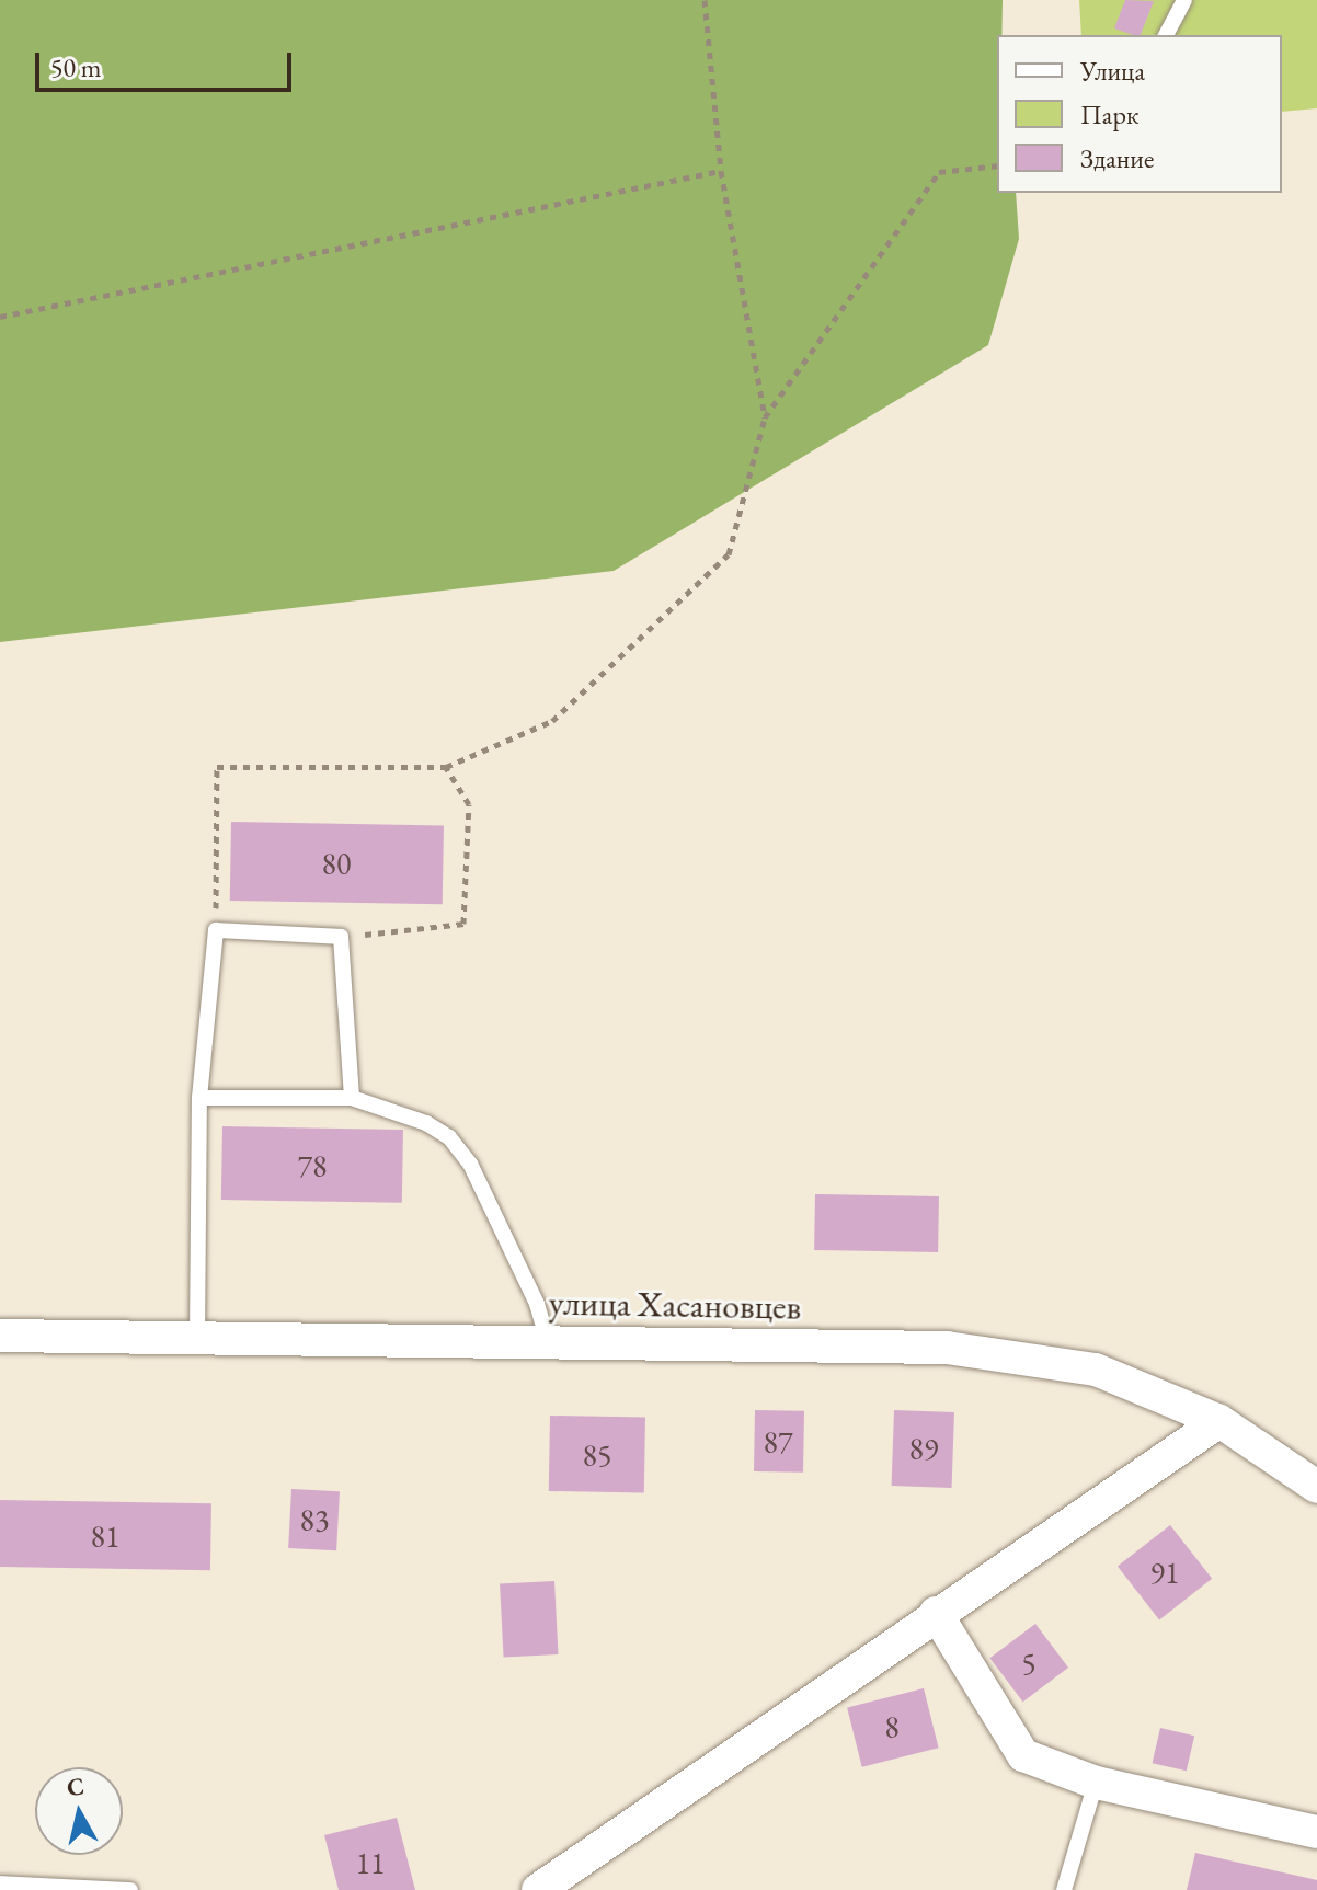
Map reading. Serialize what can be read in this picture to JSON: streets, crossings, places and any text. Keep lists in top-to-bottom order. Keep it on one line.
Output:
{"streets":{"street":["улица Хасановцев"]},"house_numbers":["80","78","87","89","85","83","81","91","5","8","11"],"legend":["Улица","Парк","Здание"],"scale_bar":"50 m","north":"top"}
